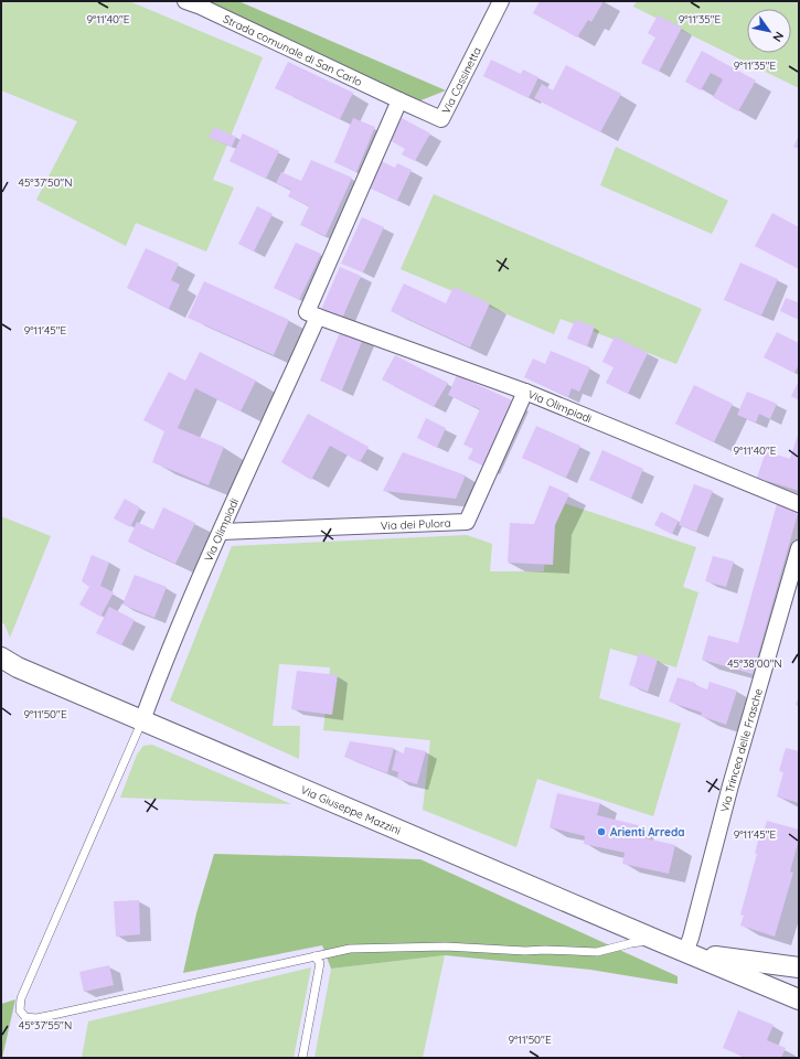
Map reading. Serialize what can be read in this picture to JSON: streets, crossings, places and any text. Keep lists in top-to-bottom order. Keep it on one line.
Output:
{"streets":{"street":["Strada comunale di San Carlo","Via Cassinetta","Via Olimpiadi","Via dei Pulora","Via Trincea delle Frasche","Via Giuseppe Mazzini"]},"crossings":[["Strada comunale di San Carlo","Via Cassinetta"],["Via Olimpiadi","Via dei Pulora"],["Via Olimpiadi","Via Giuseppe Mazzini"],["Via Trincea delle Frasche","Via Giuseppe Mazzini"]],"places":["Arienti Arreda"],"north":"bottom right","coordinates":["9°11'40\"E","9°11'35\"E","45°37'50\"N","9°11'45\"E","45°38'00\"N","9°11'50\"E","45°37'55\"N"]}
